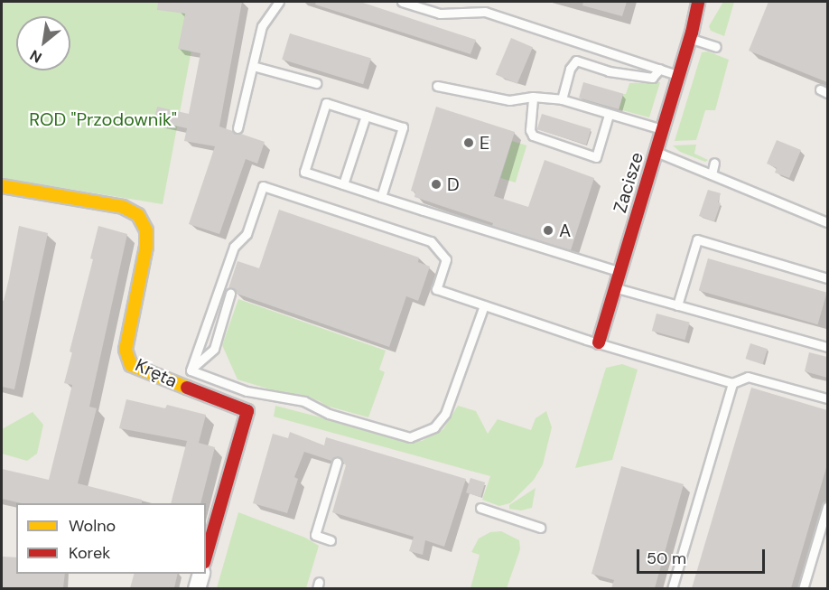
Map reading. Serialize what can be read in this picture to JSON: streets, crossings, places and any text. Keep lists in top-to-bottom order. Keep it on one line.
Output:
{"streets":{"street":["Zacisze","Kręta"]},"parks":["ROD \"Przodownik\""],"places":["E","D","A"],"legend":["Wolno","Korek"],"scale_bar":"50 m","north":"bottom left"}
